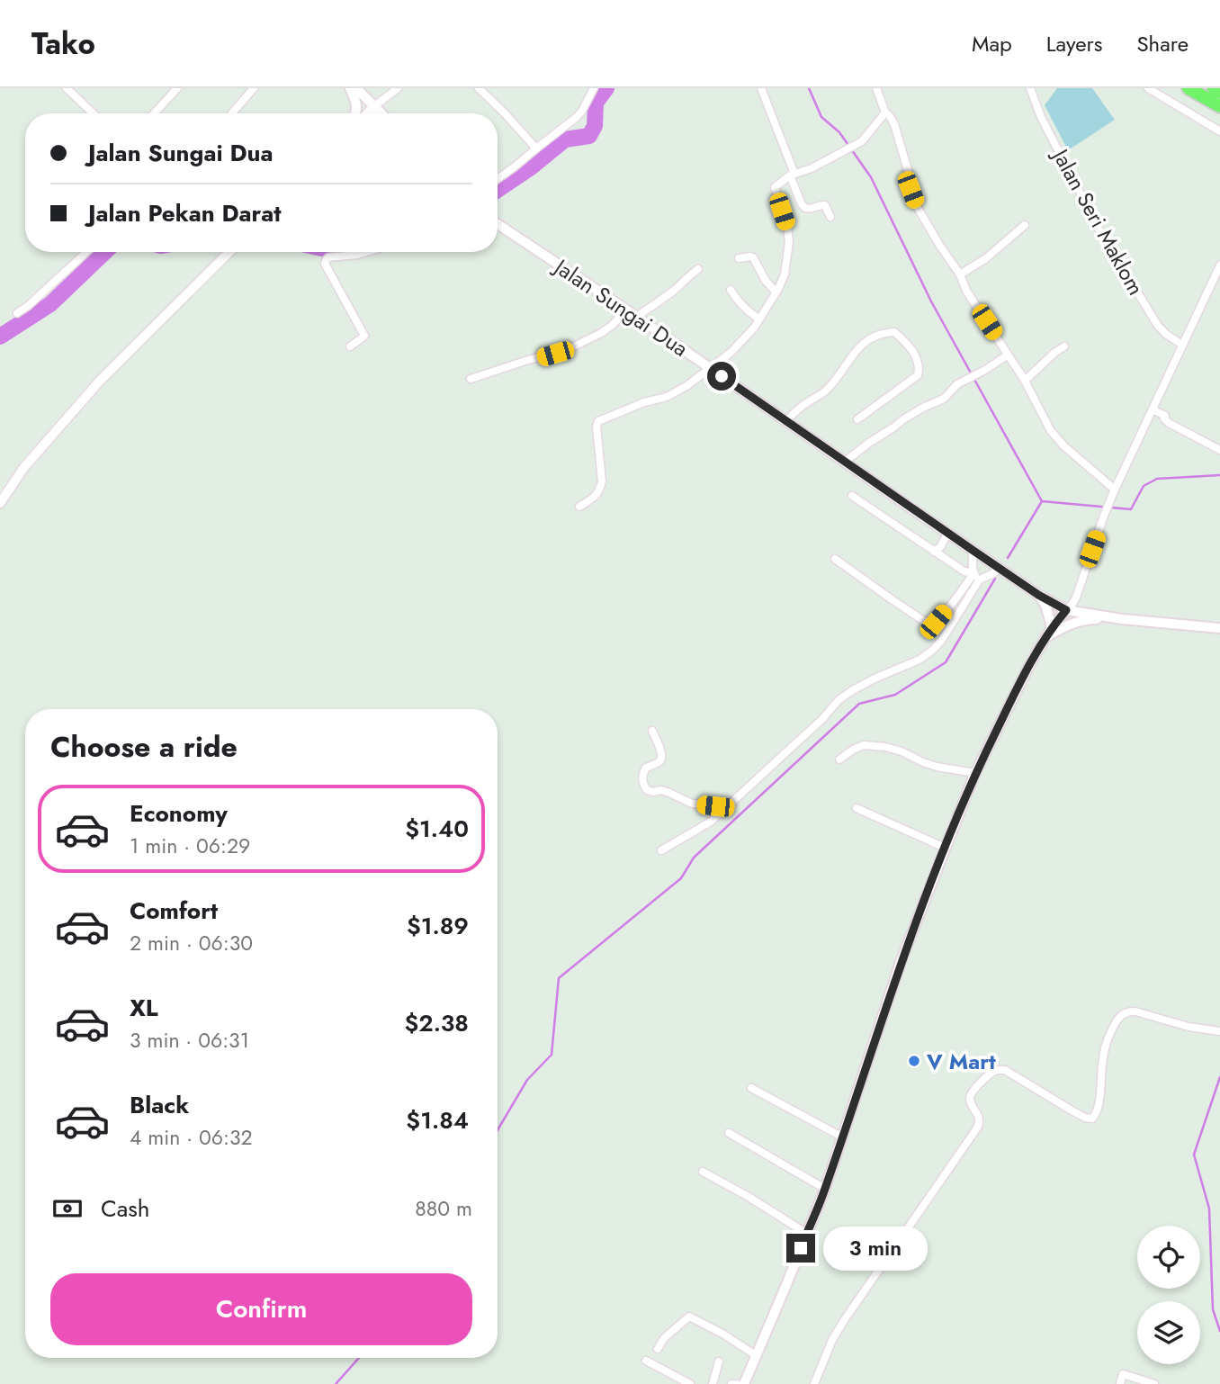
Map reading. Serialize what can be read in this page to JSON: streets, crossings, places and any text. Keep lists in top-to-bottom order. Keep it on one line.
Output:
{"streets":{"main road":["Jalan Sungai Dua"],"street":["Jalan Seri Maklom"]},"places":["V Mart"],"page":{"header":"Tako","nav":["Map","Layers","Share"],"banner":["Jalan Sungai Dua","Jalan Pekan Darat"],"heading":"Choose a ride","list":[{"name":"Economy","note":"1 min · 06:29","value":"$1.40"},{"name":"Comfort","note":"2 min · 06:30","value":"$1.89"},{"name":"XL","note":"3 min · 06:31","value":"$2.38"},{"name":"Black","note":"4 min · 06:32","value":"$1.84"}],"pay":["Cash","880 m"],"bubble":"3 min","buttons":"Confirm"}}
